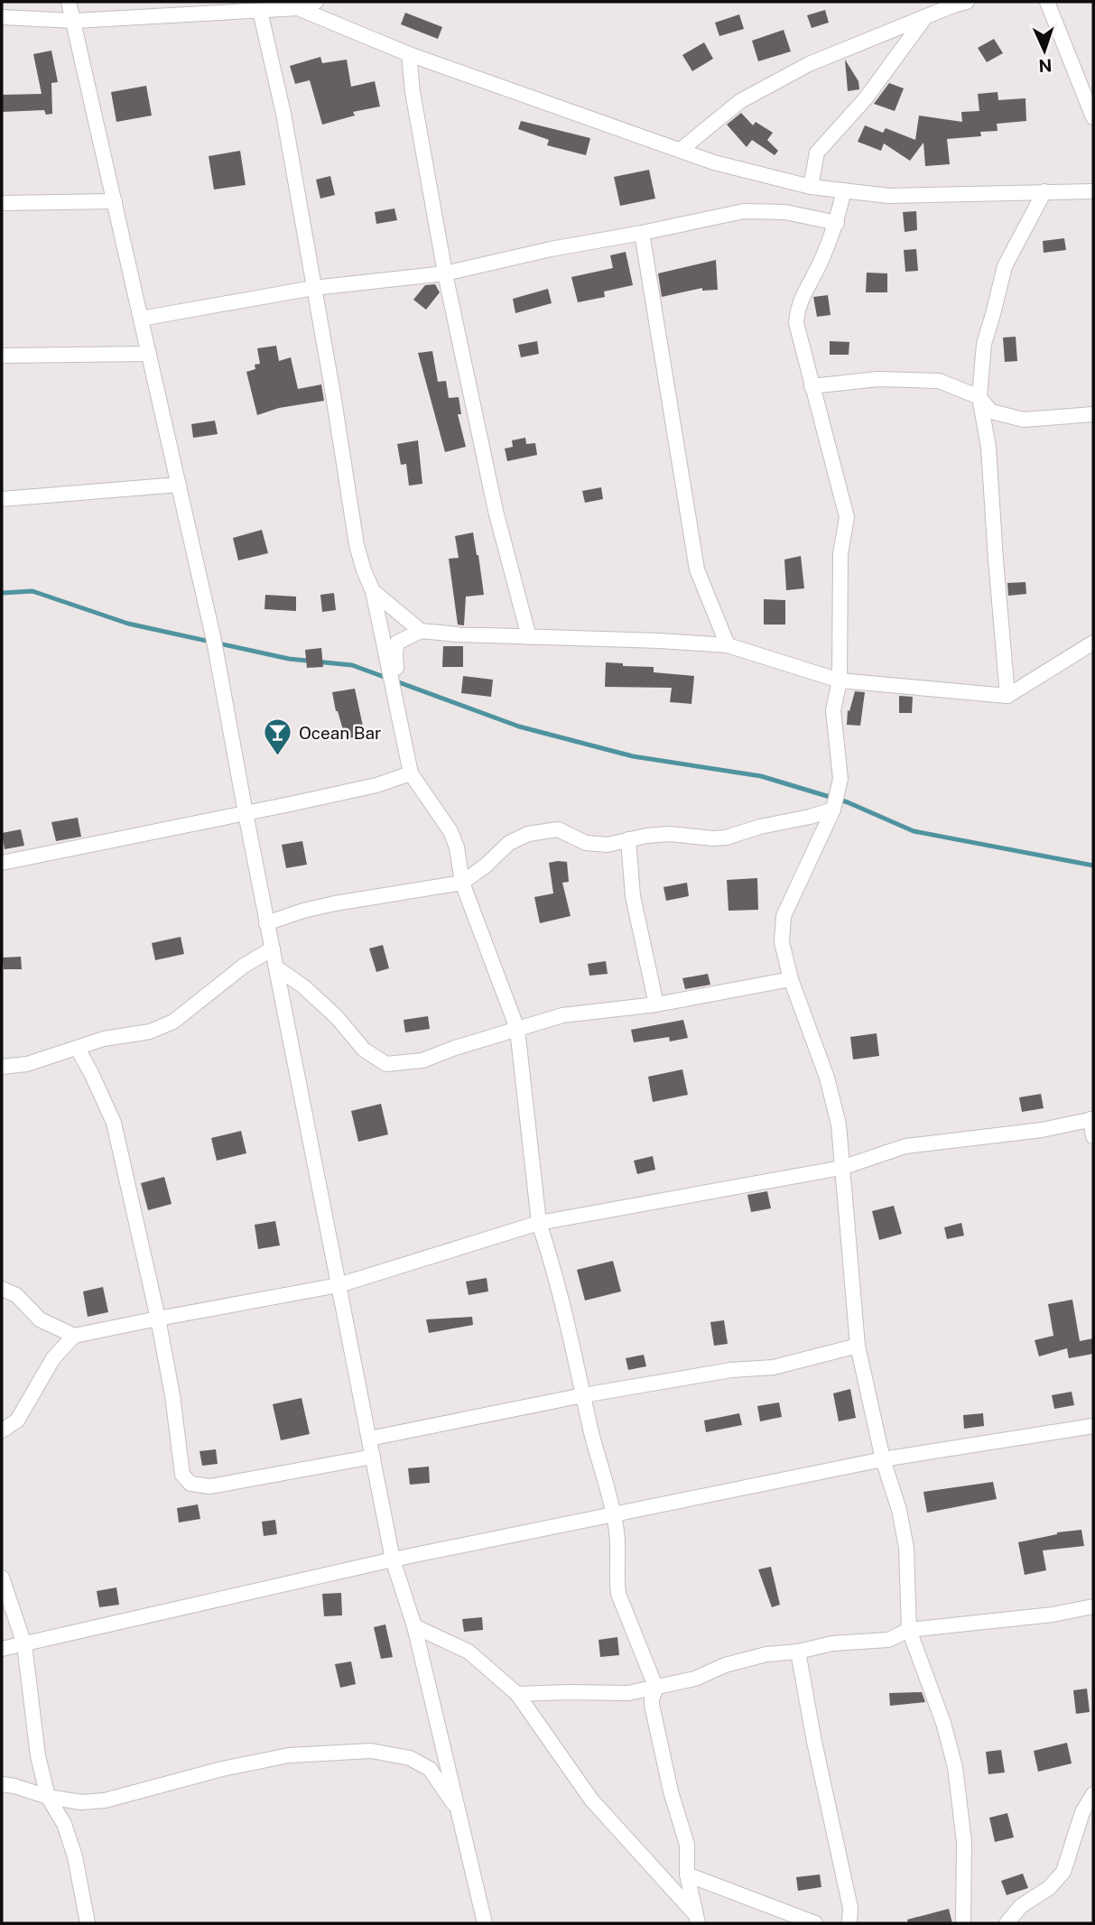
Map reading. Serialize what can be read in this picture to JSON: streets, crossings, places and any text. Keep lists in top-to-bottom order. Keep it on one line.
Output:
{"places":{"bar":["Ocean Bar"]},"north":"bottom"}
